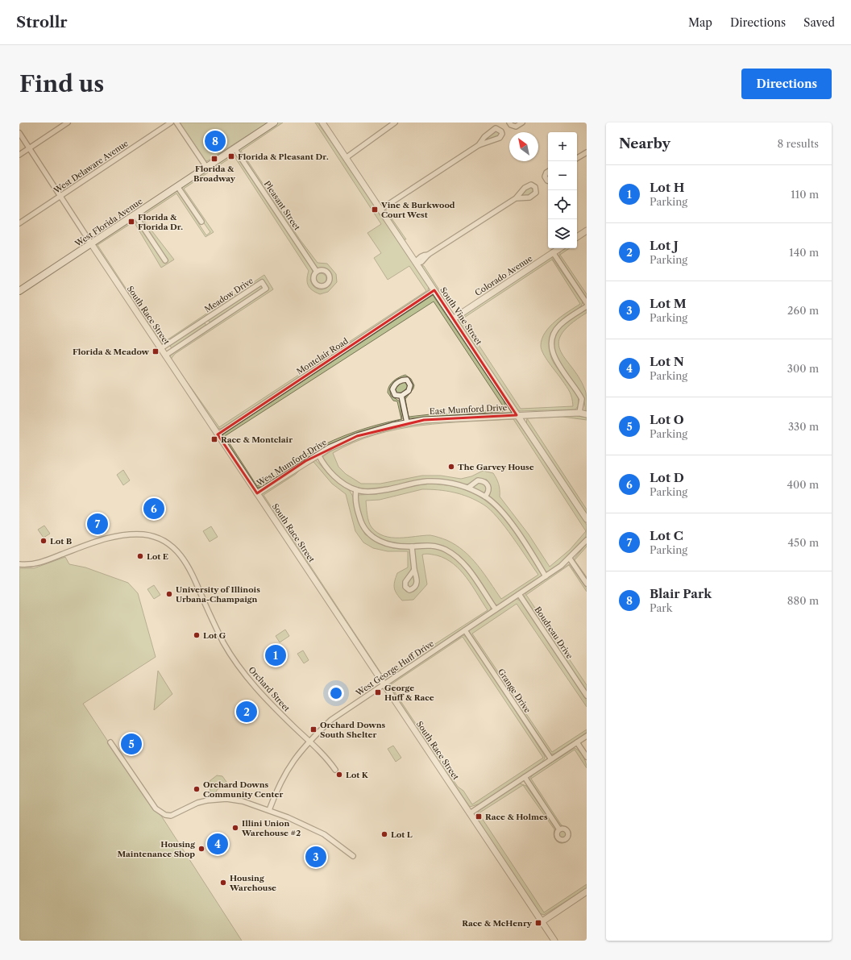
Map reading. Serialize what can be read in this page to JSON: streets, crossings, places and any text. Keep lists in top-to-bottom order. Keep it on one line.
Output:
{"streets":{"main road":["West Florida Avenue"],"street":["West Delaware Avenue","Pleasant Street","Colorado Avenue","Meadow Drive","South Race Street","South Vine Street","Montclair Road","East Mumford Drive","West Mumford Drive","Boudreau Drive","West George Huff Drive","Orchard Street","Grange Drive"]},"crossings":[["West Delaware Avenue","South Race Street"],["Pleasant Street","West Florida Avenue"],["West Florida Avenue","South Race Street"],["Colorado Avenue","South Vine Street"],["Meadow Drive","South Race Street"],["South Race Street","Montclair Road"],["South Race Street","West Mumford Drive"],["South Race Street","West George Huff Drive"],["South Vine Street","Montclair Road"],["South Vine Street","East Mumford Drive"],["East Mumford Drive","West Mumford Drive"],["Boudreau Drive","West George Huff Drive"],["West George Huff Drive","Orchard Street"],["West George Huff Drive","Grange Drive"]],"places":{"transit":["Florida & Pleasant Dr.","Florida & Broadway","Vine & Burkwood Court West","Florida & Florida Dr.","Florida & Meadow","Race & Montclair","George Huff & Race","Orchard Downs South Shelter","Race & Holmes","Race & McHenry"],"other":["The Garvey House","Lot B","Lot E","University of Illinois Urbana-Champaign","Lot G","Lot K","Orchard Downs Community Center","Illini Union Warehouse #2","Lot L","Housing Maintenance Shop","Housing Warehouse"]},"north":"top left","page":{"header":"Strollr","nav":["Map","Directions","Saved"],"buttons":"Directions","title":"Find us","heading":["Nearby","8 results"],"pins":["8","6","7","1","2","5","4","3"],"map_buttons":["+","−"],"list":[{"mark":"1","name":"Lot H","note":"Parking","value":"110 m"},{"mark":"2","name":"Lot J","note":"Parking","value":"140 m"},{"mark":"3","name":"Lot M","note":"Parking","value":"260 m"},{"mark":"4","name":"Lot N","note":"Parking","value":"300 m"},{"mark":"5","name":"Lot O","note":"Parking","value":"330 m"},{"mark":"6","name":"Lot D","note":"Parking","value":"400 m"},{"mark":"7","name":"Lot C","note":"Parking","value":"450 m"},{"mark":"8","name":"Blair Park","note":"Park","value":"880 m"}]}}
